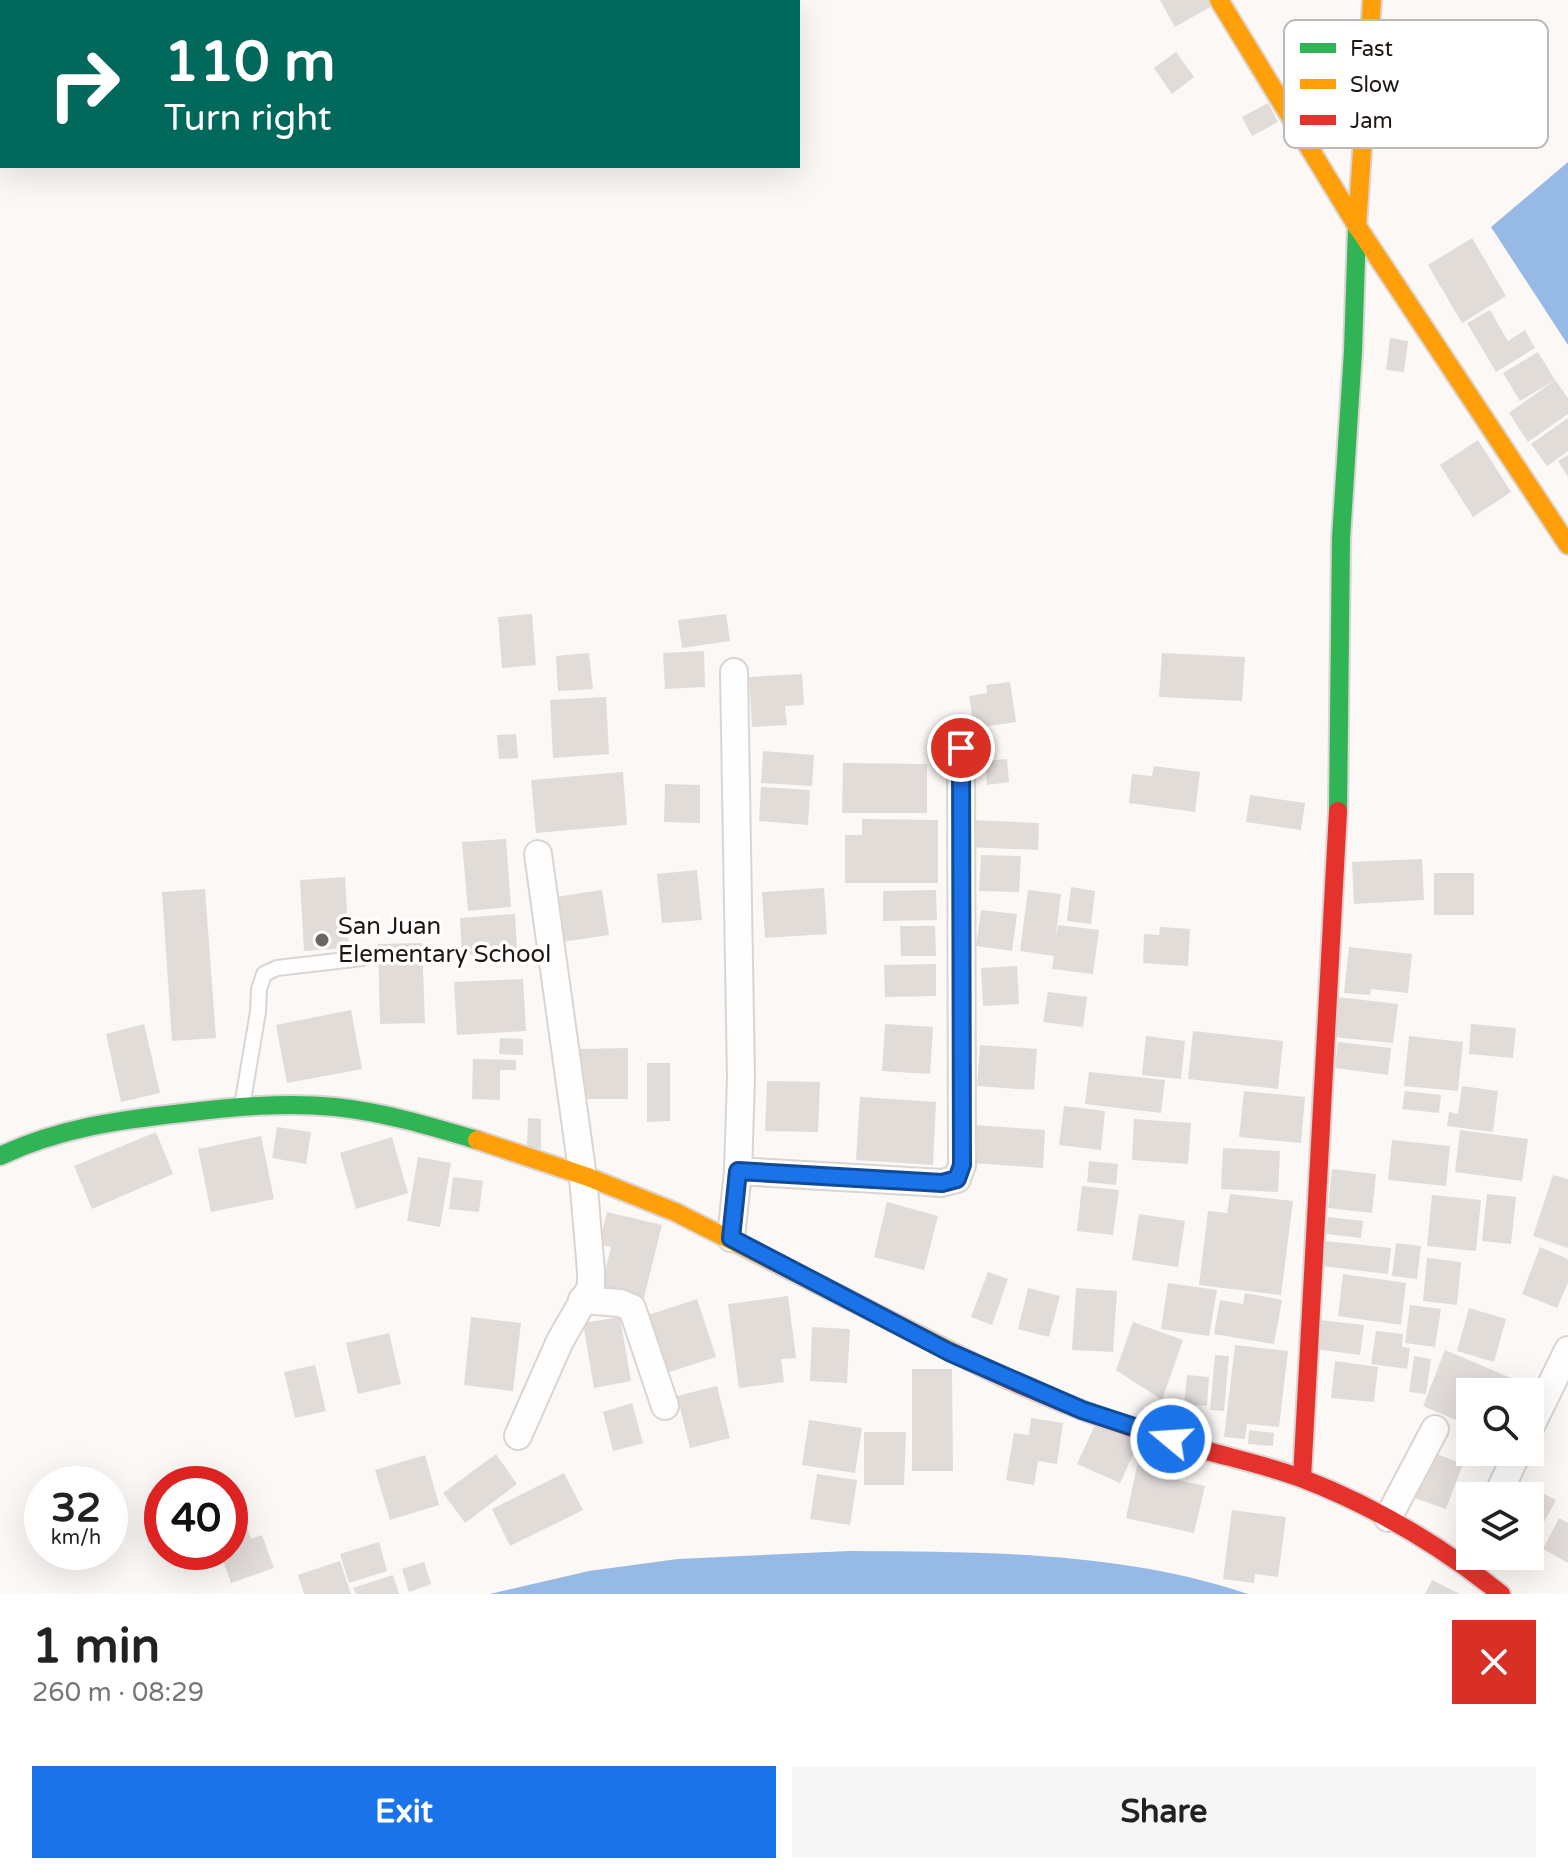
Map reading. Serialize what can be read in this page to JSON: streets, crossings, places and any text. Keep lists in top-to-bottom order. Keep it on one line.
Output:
{"places":["San Juan Elementary School"],"legend":["Fast","Slow","Jam"],"page":{"turn":["110 m","Turn right"],"speed":"32 km/h","limit":"40","heading":["1 min","260 m · 08:29"],"buttons":["Exit","Share"]}}
